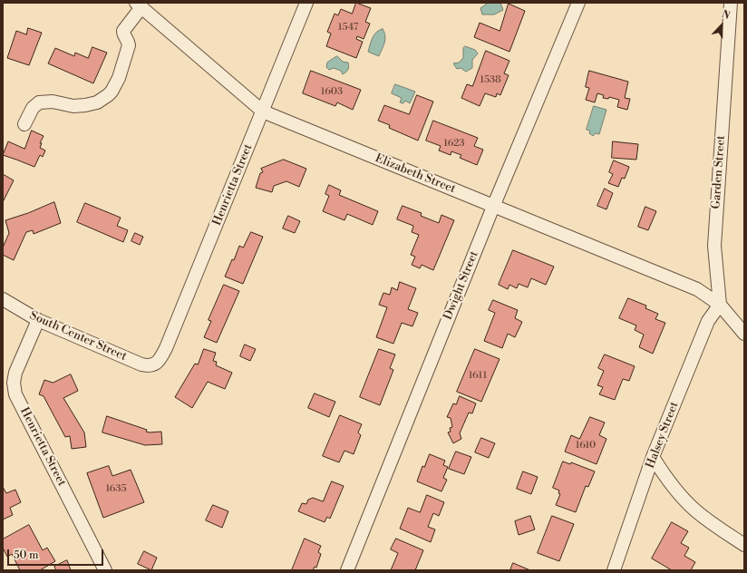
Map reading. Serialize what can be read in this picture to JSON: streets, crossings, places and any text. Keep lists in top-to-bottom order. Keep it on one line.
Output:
{"streets":{"street":["Garden Street","Elizabeth Street","Henrietta Street","Dwight Street","South Center Street","Halsey Street"]},"crossings":[["Garden Street","Elizabeth Street"],["Garden Street","Halsey Street"],["Elizabeth Street","Henrietta Street"],["Elizabeth Street","Dwight Street"],["Elizabeth Street","Halsey Street"],["Henrietta Street","South Center Street"]],"house_numbers":["1547","1538","1603","1623","1611","1610","1635"],"scale_bar":"50 m","north":"top"}
